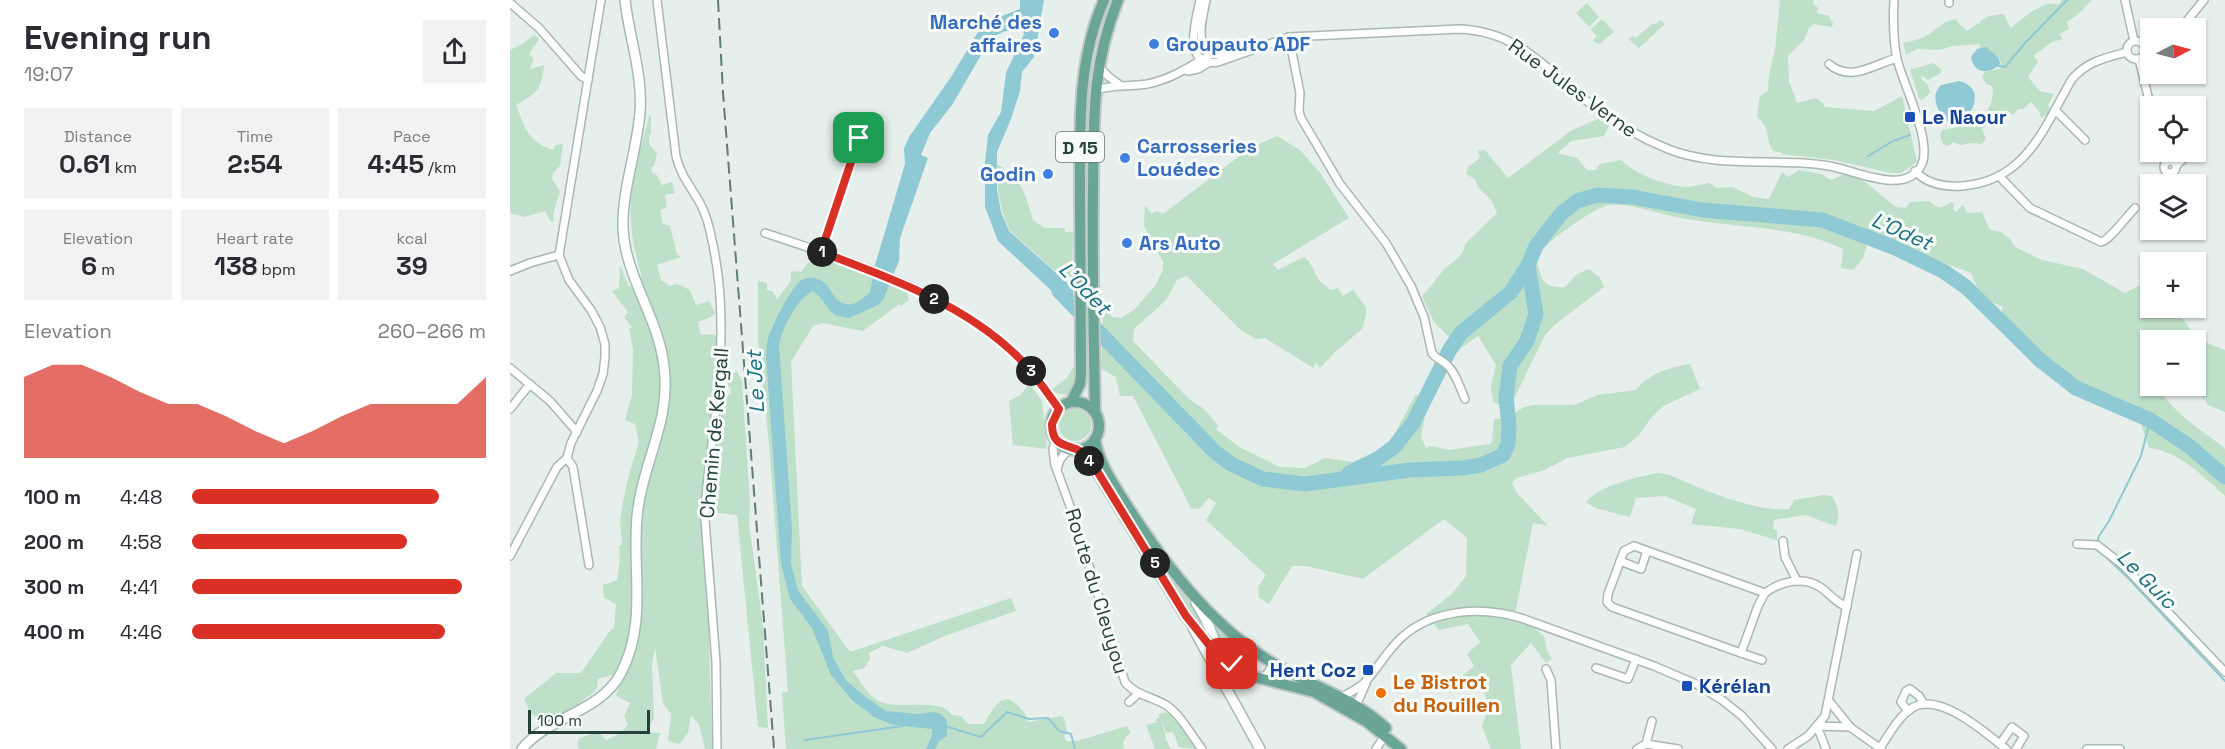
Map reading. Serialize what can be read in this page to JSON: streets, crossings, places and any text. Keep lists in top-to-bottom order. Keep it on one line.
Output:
{"streets":{"main road":["D 15"],"street":["Rue Jules Verne","Chemin de Kergall","Route du Cleuyou"]},"crossings":[["Rue Jules Verne","D 15"],["D 15","Route du Cleuyou"]],"water":["L'Odet","Le Jet","Le Guic"],"places":{"other":["Marché des affaires","Groupauto ADF","Carrosseries Louédec","Godin","Ars Auto","Le Bistrot du Rouillen"],"transit":["Le Naour","Hent Coz","Kérélan"]},"scale_bar":"100 m","north":"right","page":{"heading":["Evening run","19:07"],"map_buttons":["+","−"],"stats":[["Distance","0.61 km"],["Time","2:54"],["Pace","4:45 /km"],["Elevation","6 m"],["Heart rate","138 bpm"],["kcal","39"]],"pins":["1","2","3","4","5"],"chart":["Elevation","260–266 m"],"list":[{"name":"100 m","note":"4:48"},{"name":"200 m","note":"4:58"},{"name":"300 m","note":"4:41"},{"name":"400 m","note":"4:46"}],"scale":"100 m"}}
